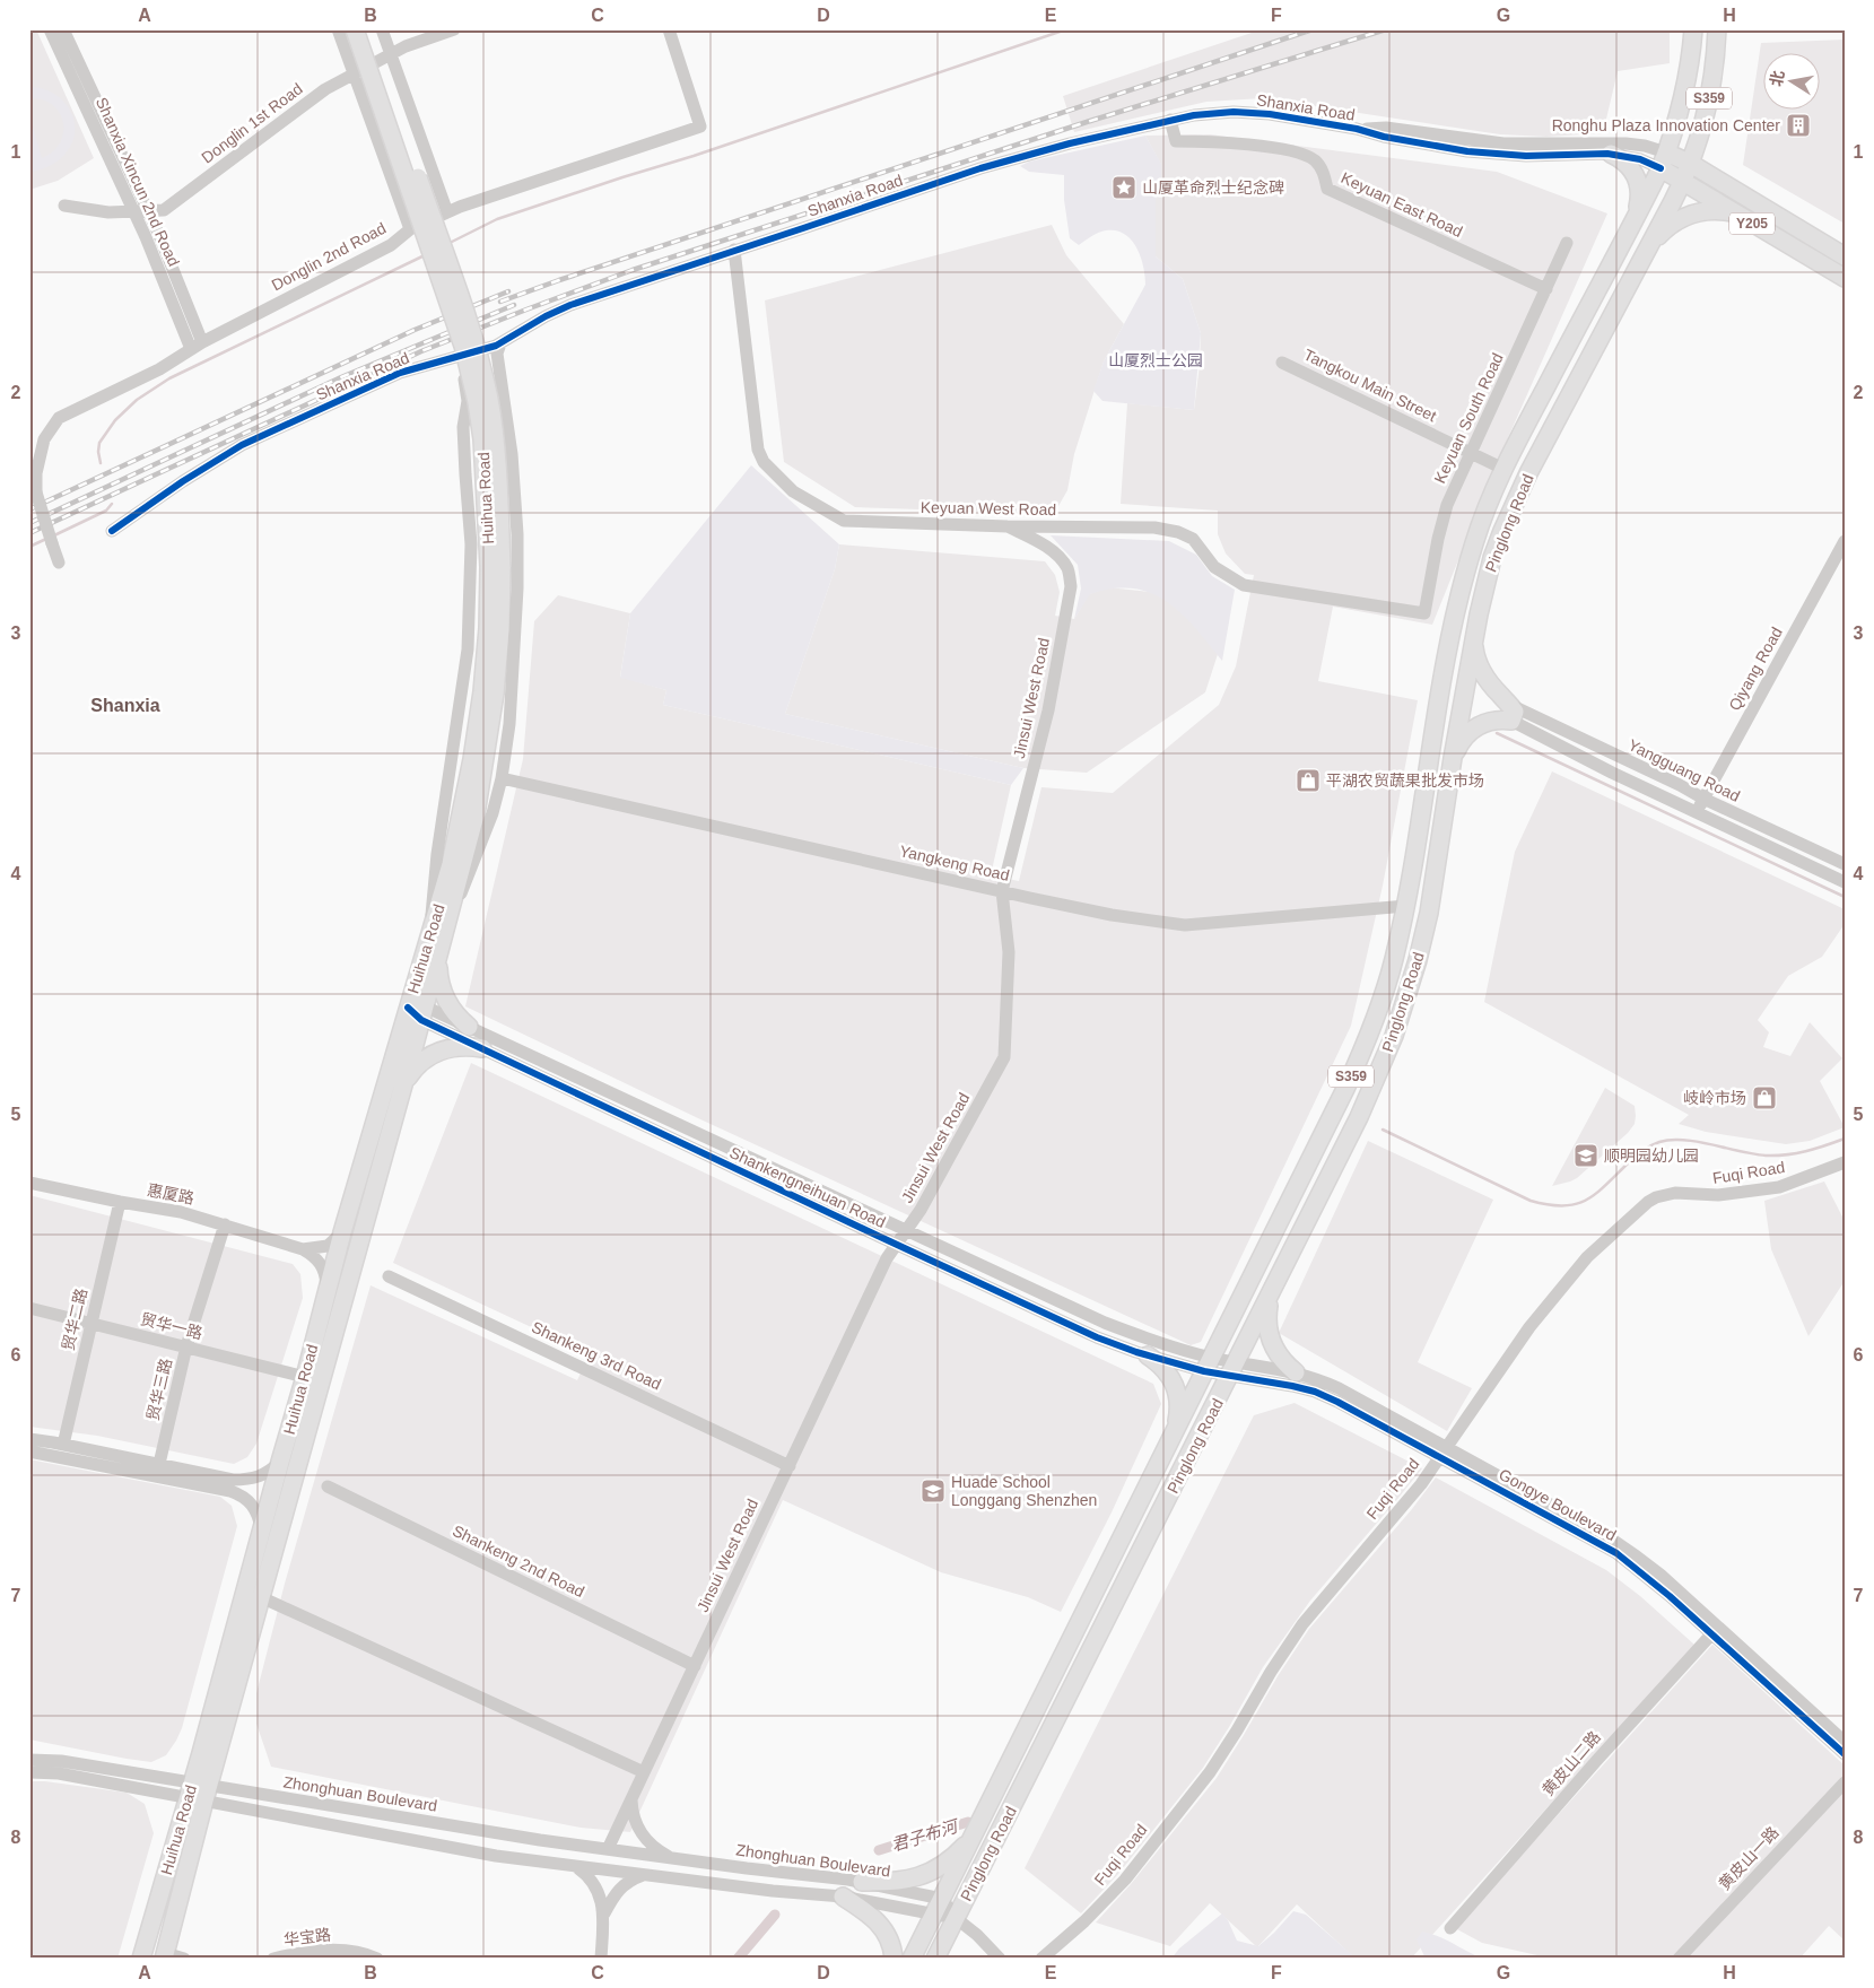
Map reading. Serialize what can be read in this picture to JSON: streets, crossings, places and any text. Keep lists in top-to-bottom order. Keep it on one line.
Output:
{"streets":{"main road":["S359","Y205","Huihua Road","Pinglong Road"],"street":["Shanxia Road","Donglin 1st Road","Shanxia Xincun 2nd Road","Keyuan East Road","Donglin 2nd Road","Tangkou Main Street","Keyuan South Road","Keyuan West Road","Qiyang Road","Jinsui West Road","Yangguang Road","Yangkeng Road","Fuqi Road","Shankengneihuan Road","惠厦路","贸华二路","贸华一路","Shankeng 3rd Road","贸华三路","Gongye Boulevard","Shankeng 2nd Road","黄皮山二路","Zhonghuan Boulevard","黄皮山一路","华宝路"]},"crossings":[["Shanxia Road","Keyuan East Road"],["Shanxia Road","Y205"],["Shanxia Road","Keyuan West Road"],["Shanxia Road","Pinglong Road"],["Donglin 1st Road","Shanxia Xincun 2nd Road"],["Shanxia Xincun 2nd Road","Donglin 2nd Road"],["Keyuan East Road","Keyuan South Road"],["Y205","Pinglong Road"],["Tangkou Main Street","Keyuan South Road"],["Tangkou Main Street","Pinglong Road"],["Keyuan South Road","Keyuan West Road"],["Huihua Road","Shankengneihuan Road"],["Huihua Road","贸华一路"],["Huihua Road","Zhonghuan Boulevard"],["Keyuan West Road","Jinsui West Road"],["Pinglong Road","Yangkeng Road"],["Pinglong Road","Shankengneihuan Road"],["Pinglong Road","Gongye Boulevard"],["Pinglong Road","Zhonghuan Boulevard"],["Qiyang Road","Yangguang Road"],["Jinsui West Road","Yangkeng Road"],["Jinsui West Road","Shankengneihuan Road"],["Jinsui West Road","Shankeng 3rd Road"],["Jinsui West Road","Shankeng 2nd Road"],["Jinsui West Road","Zhonghuan Boulevard"],["Fuqi Road","Gongye Boulevard"],["Shankengneihuan Road","Gongye Boulevard"],["惠厦路","贸华二路"],["惠厦路","贸华三路"],["贸华二路","贸华一路"],["贸华一路","贸华三路"],["Gongye Boulevard","黄皮山二路"]],"districts":["Shanxia"],"water":["君子布河"],"parks":["山厦烈士公园"],"places":{"building":["Ronghu Plaza Innovation Center"],"place":["山厦革命烈士纪念碑"],"shop":["平湖农贸蔬果批发市场","岐岭市场"],"school or university":["顺明园幼儿园","Huade School Longgang Shenzhen"]},"north":"left","grid":{"columns":["A","B","C","D","E","F","G","H"],"rows":["1","2","3","4","5","6","7","8"]}}
